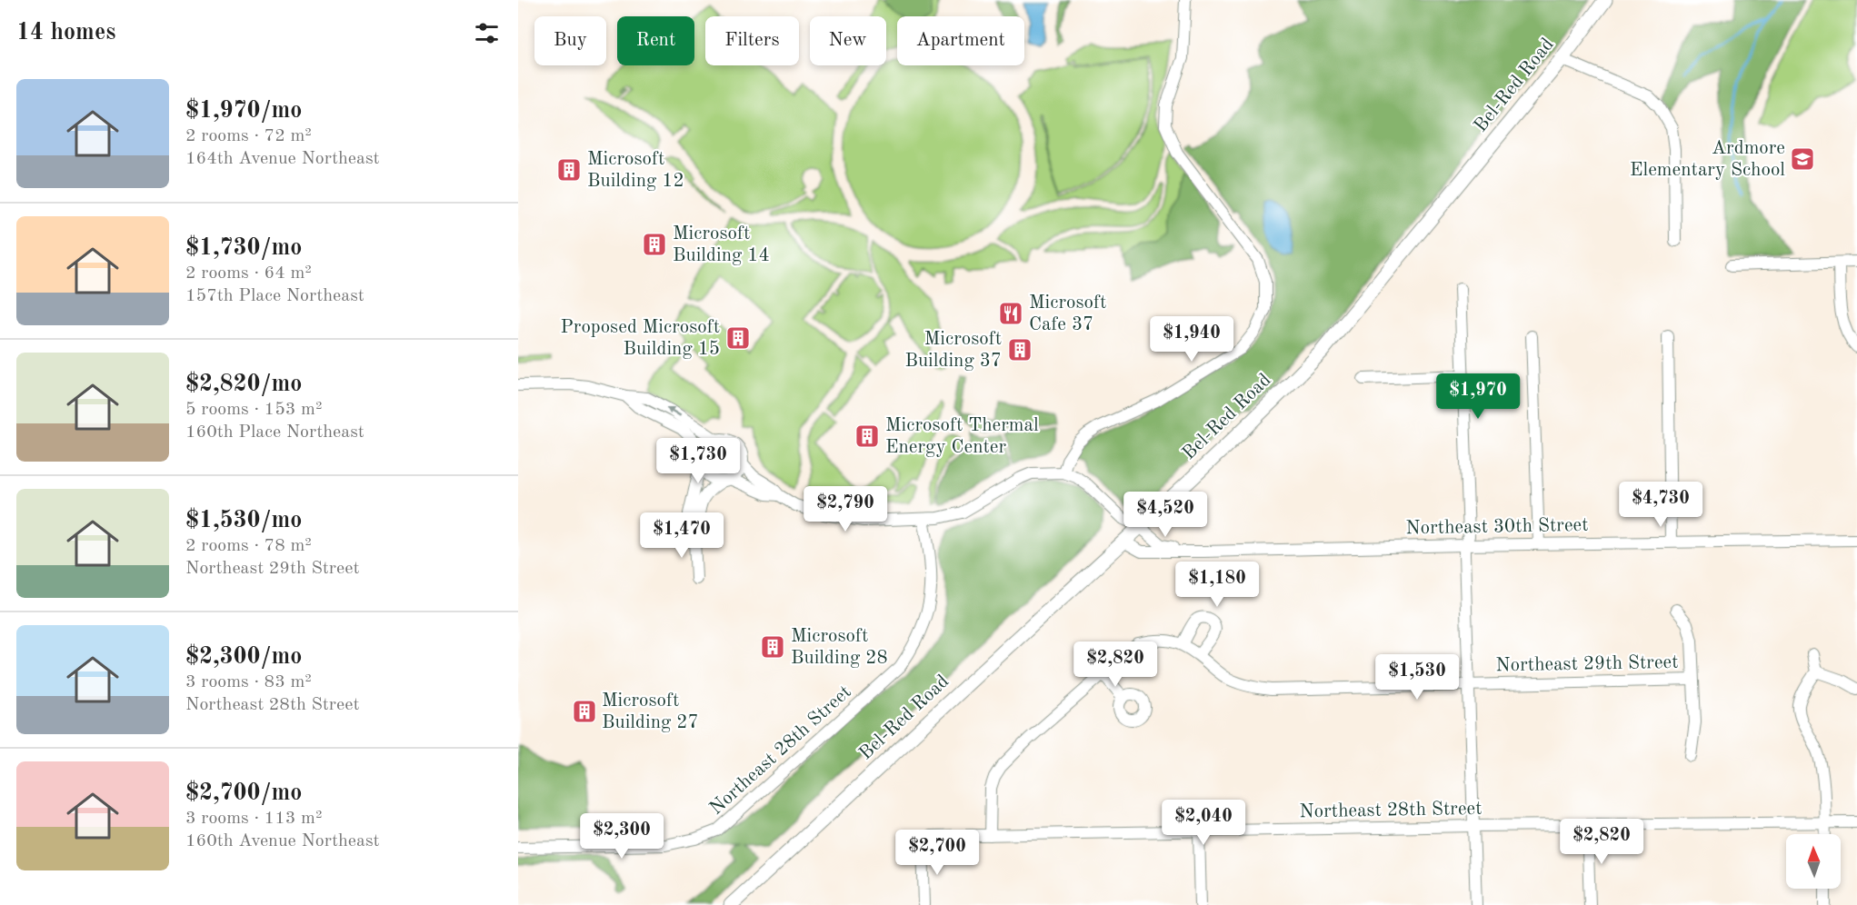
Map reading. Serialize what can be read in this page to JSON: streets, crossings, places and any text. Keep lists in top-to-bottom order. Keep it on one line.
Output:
{"streets":{"main road":["Bel-Red Road"],"street":["Northeast 30th Street","Northeast 29th Street","Northeast 28th Street"]},"crossings":[["Bel-Red Road","Northeast 30th Street"]],"places":{"school or university":["Ardmore Elementary School"],"building":["Microsoft Building 12","Microsoft Building 14","Proposed Microsoft Building 15","Microsoft Building 37","Microsoft Thermal Energy Center","Microsoft Building 28","Microsoft Building 27"],"restaurant":["Microsoft Cafe 37"]},"north":"top","page":{"heading":"14 homes","chip":["Buy","Rent","Filters","New","Apartment"],"list":[{"name":"$1,970/mo","note":"2 rooms · 72 m² · 164th Avenue Northeast"},{"name":"$1,730/mo","note":"2 rooms · 64 m² · 157th Place Northeast"},{"name":"$2,820/mo","note":"5 rooms · 153 m² · 160th Place Northeast"},{"name":"$1,530/mo","note":"2 rooms · 78 m² · Northeast 29th Street"},{"name":"$2,300/mo","note":"3 rooms · 83 m² · Northeast 28th Street"},{"name":"$2,700/mo","note":"3 rooms · 113 m² · 160th Avenue Northeast"}],"price":["$1,940","$1,970","$1,730","$4,730","$2,790","$4,520","$1,470","$1,180","$2,820","$1,530","$2,040","$2,300","$2,820","$2,700"]}}
